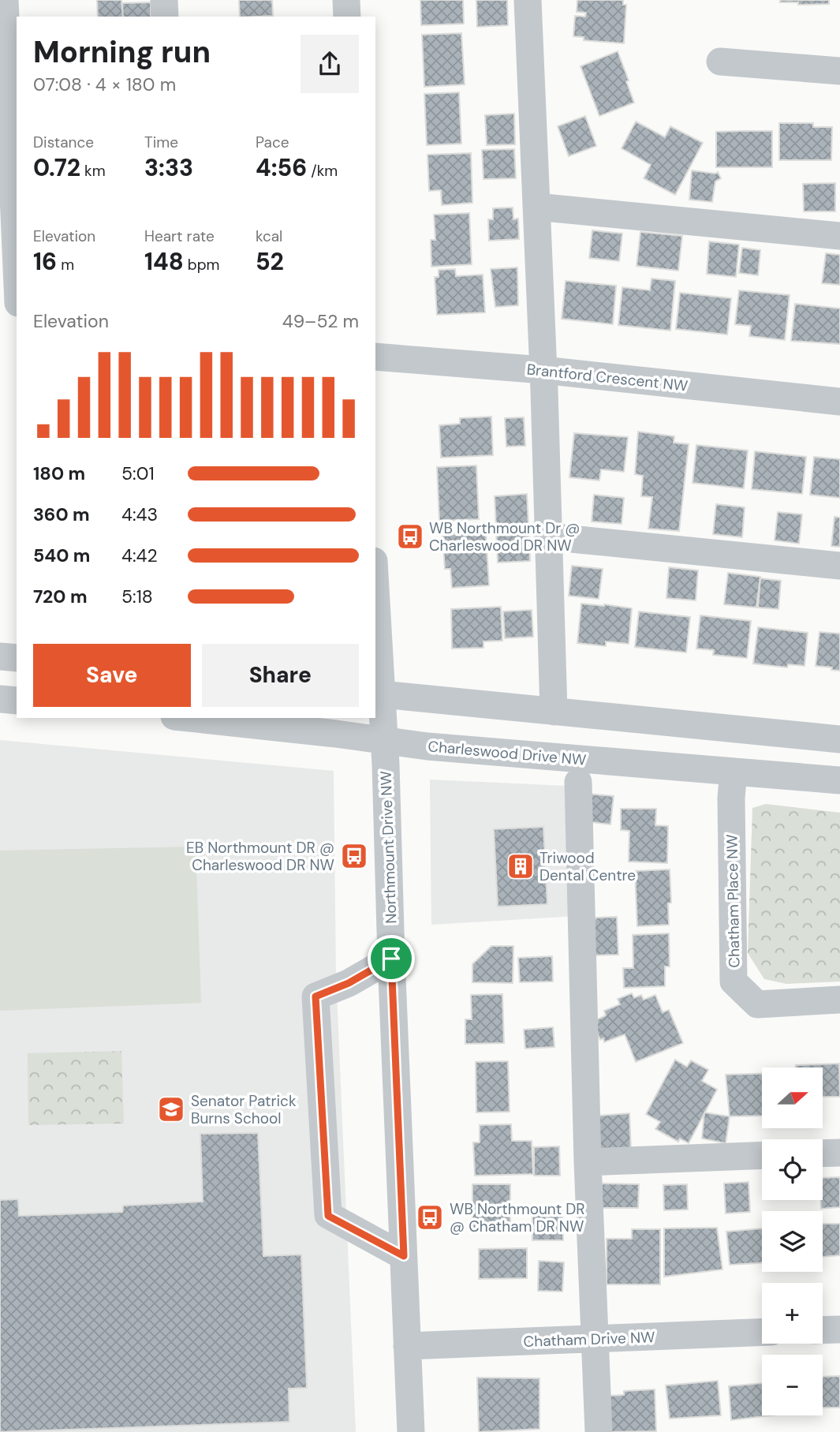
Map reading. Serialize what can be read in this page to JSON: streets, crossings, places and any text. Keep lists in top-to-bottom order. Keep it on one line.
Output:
{"streets":{"street":["Brantford Crescent NW","Charleswood Drive NW","Northmount Drive NW","Chatham Place NW","Chatham Drive NW"]},"crossings":[["Charleswood Drive NW","Northmount Drive NW"],["Charleswood Drive NW","Chatham Place NW"],["Northmount Drive NW","Chatham Drive NW"]],"places":{"bus stop":["WB Northmount Dr @ Charleswood DR NW","EB Northmount DR @ Charleswood DR NW","WB Northmount DR @ Chatham DR NW"],"building":["Triwood Dental Centre"],"school or university":["Senator Patrick Burns School"]},"north":"right","page":{"heading":["Morning run","07:08 · 4 × 180 m"],"stats":[["Distance","0.72 km"],["Time","3:33"],["Pace","4:56 /km"],["Elevation","16 m"],["Heart rate","148 bpm"],["kcal","52"]],"chart":["Elevation","49–52 m"],"list":[{"name":"180 m","note":"5:01"},{"name":"360 m","note":"4:43"},{"name":"540 m","note":"4:42"},{"name":"720 m","note":"5:18"}],"buttons":["Save","Share"],"map_buttons":["+","−"]}}
